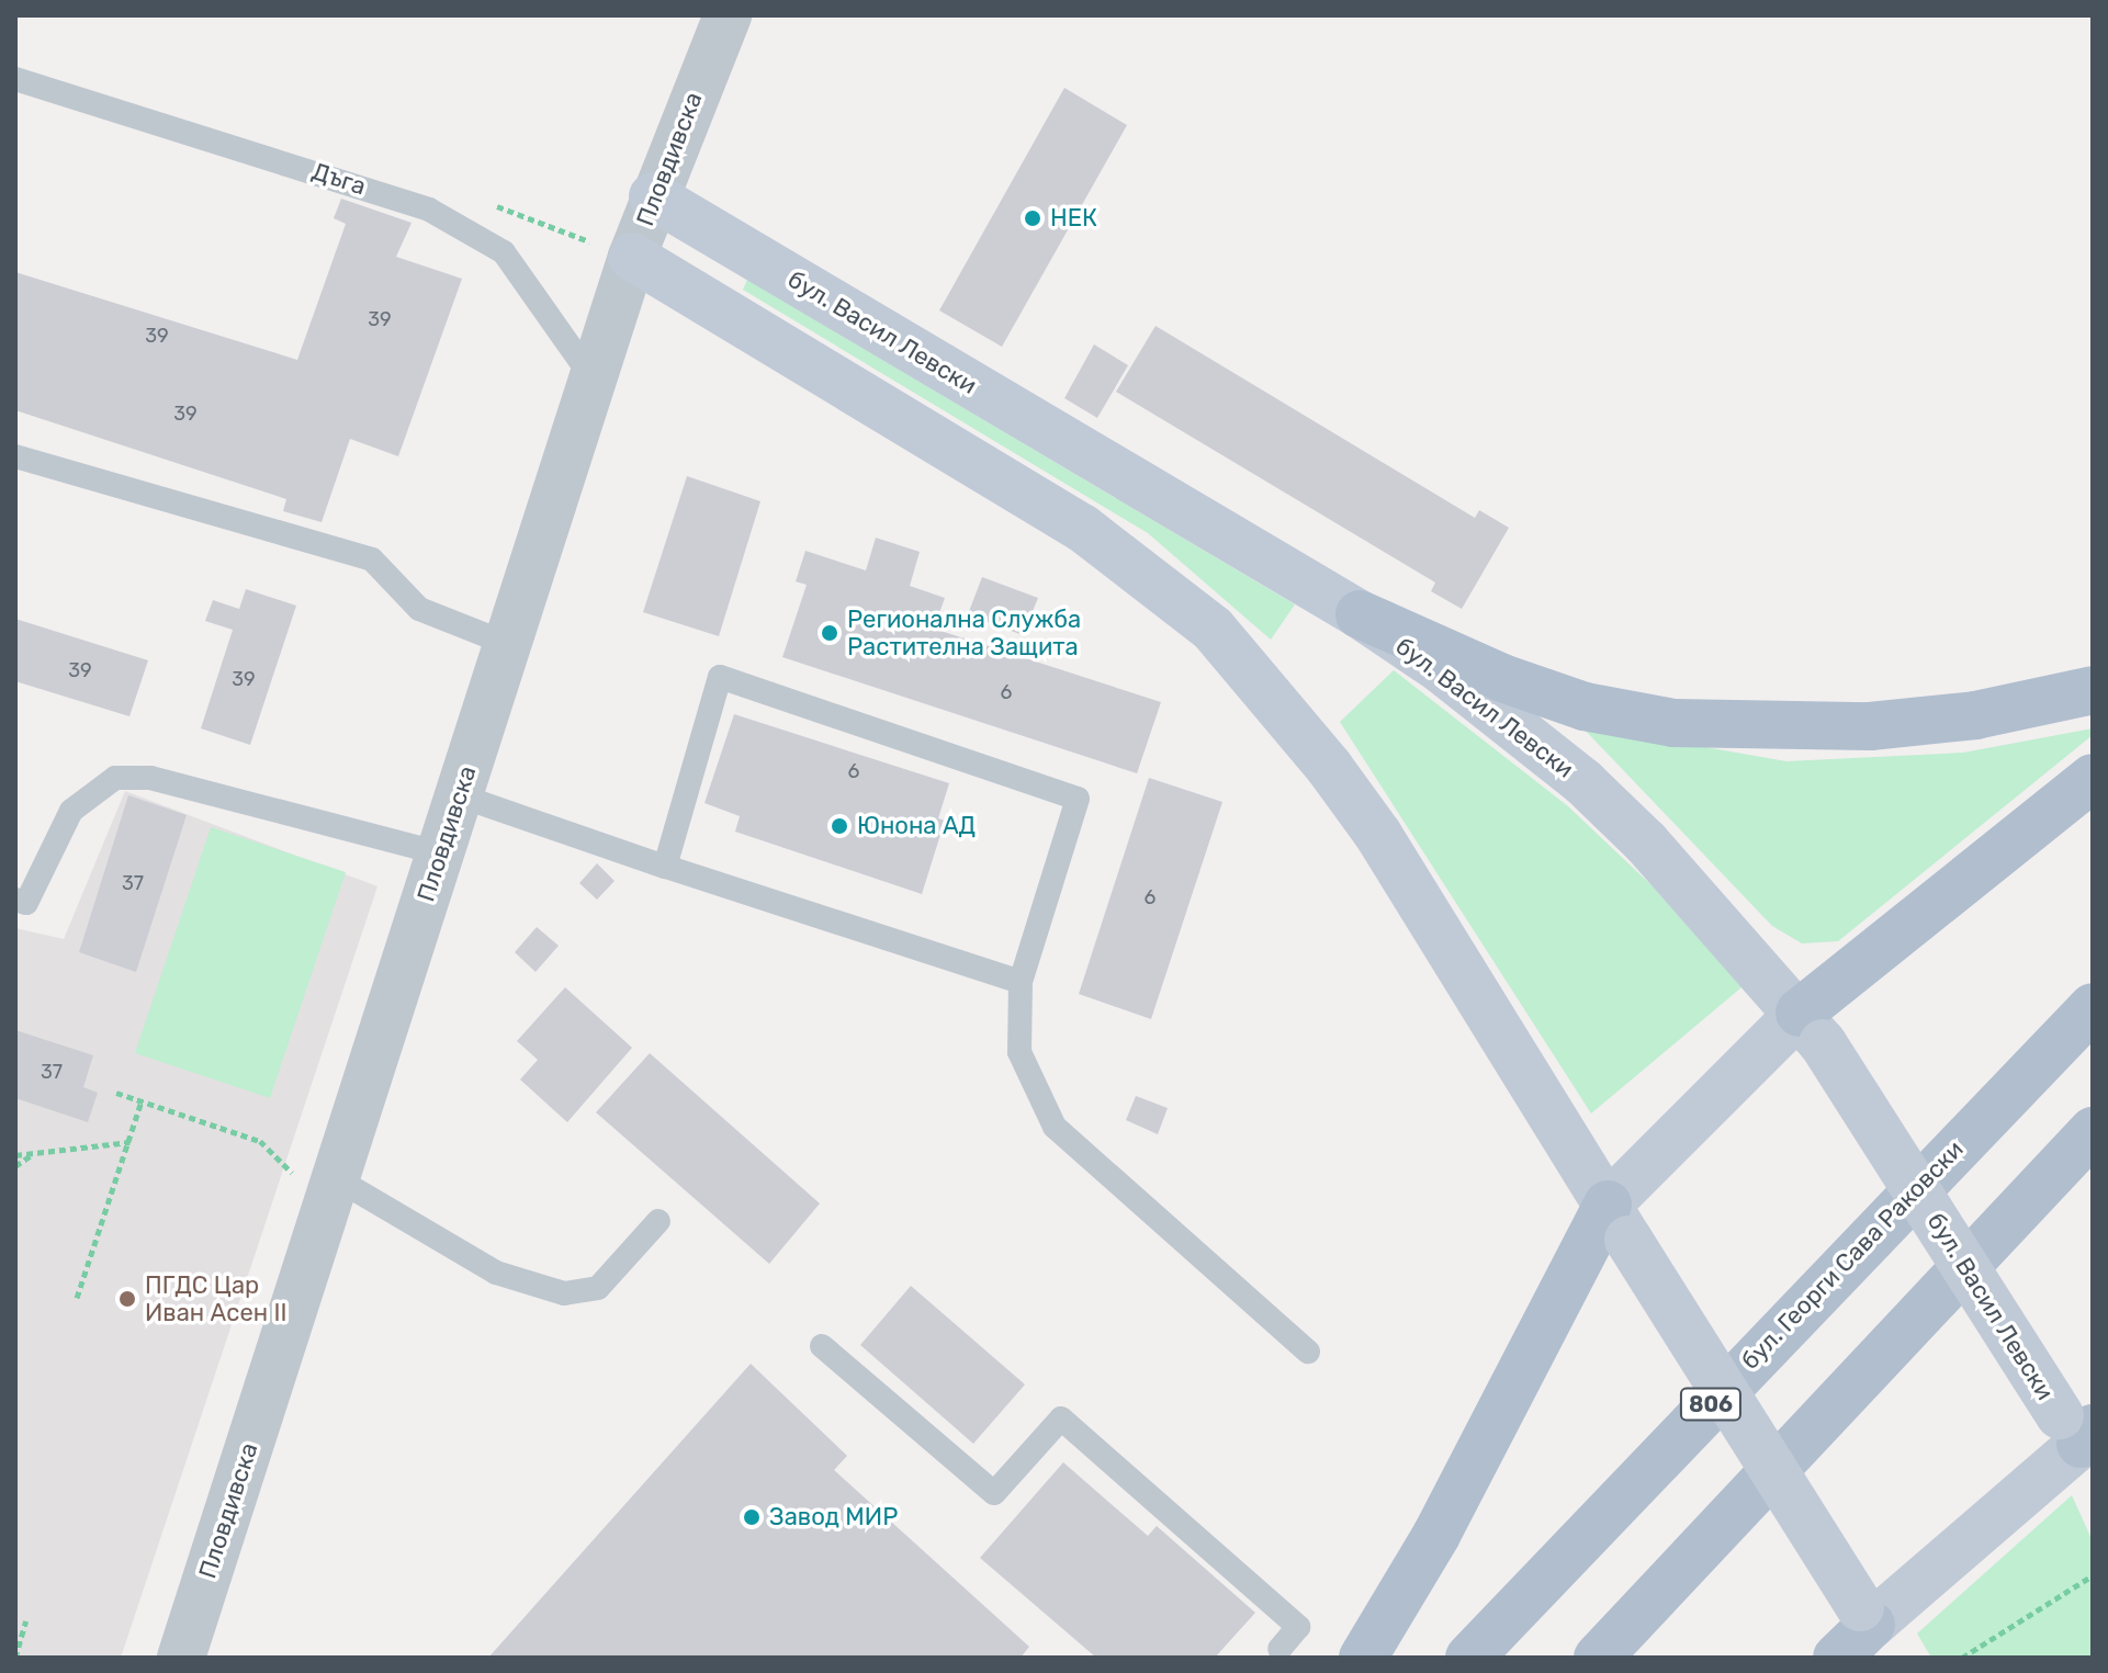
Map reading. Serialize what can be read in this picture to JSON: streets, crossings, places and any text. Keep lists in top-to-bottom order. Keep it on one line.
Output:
{"streets":{"main road":["бул. Васил Левски","бул. Георги Сава Раковски","806"],"street":["Пловдивска"],"lane":["Дъга"]},"crossings":[["Пловдивска","Дъга"],["Пловдивска","бул. Васил Левски"]],"places":["НЕК","Регионална Служба Растителна Защита","Юнона АД","ПГДС Цар Иван Асен II","Завод МИР"],"house_numbers":["39","39","39","39","39","6","6","37","6","37"]}
